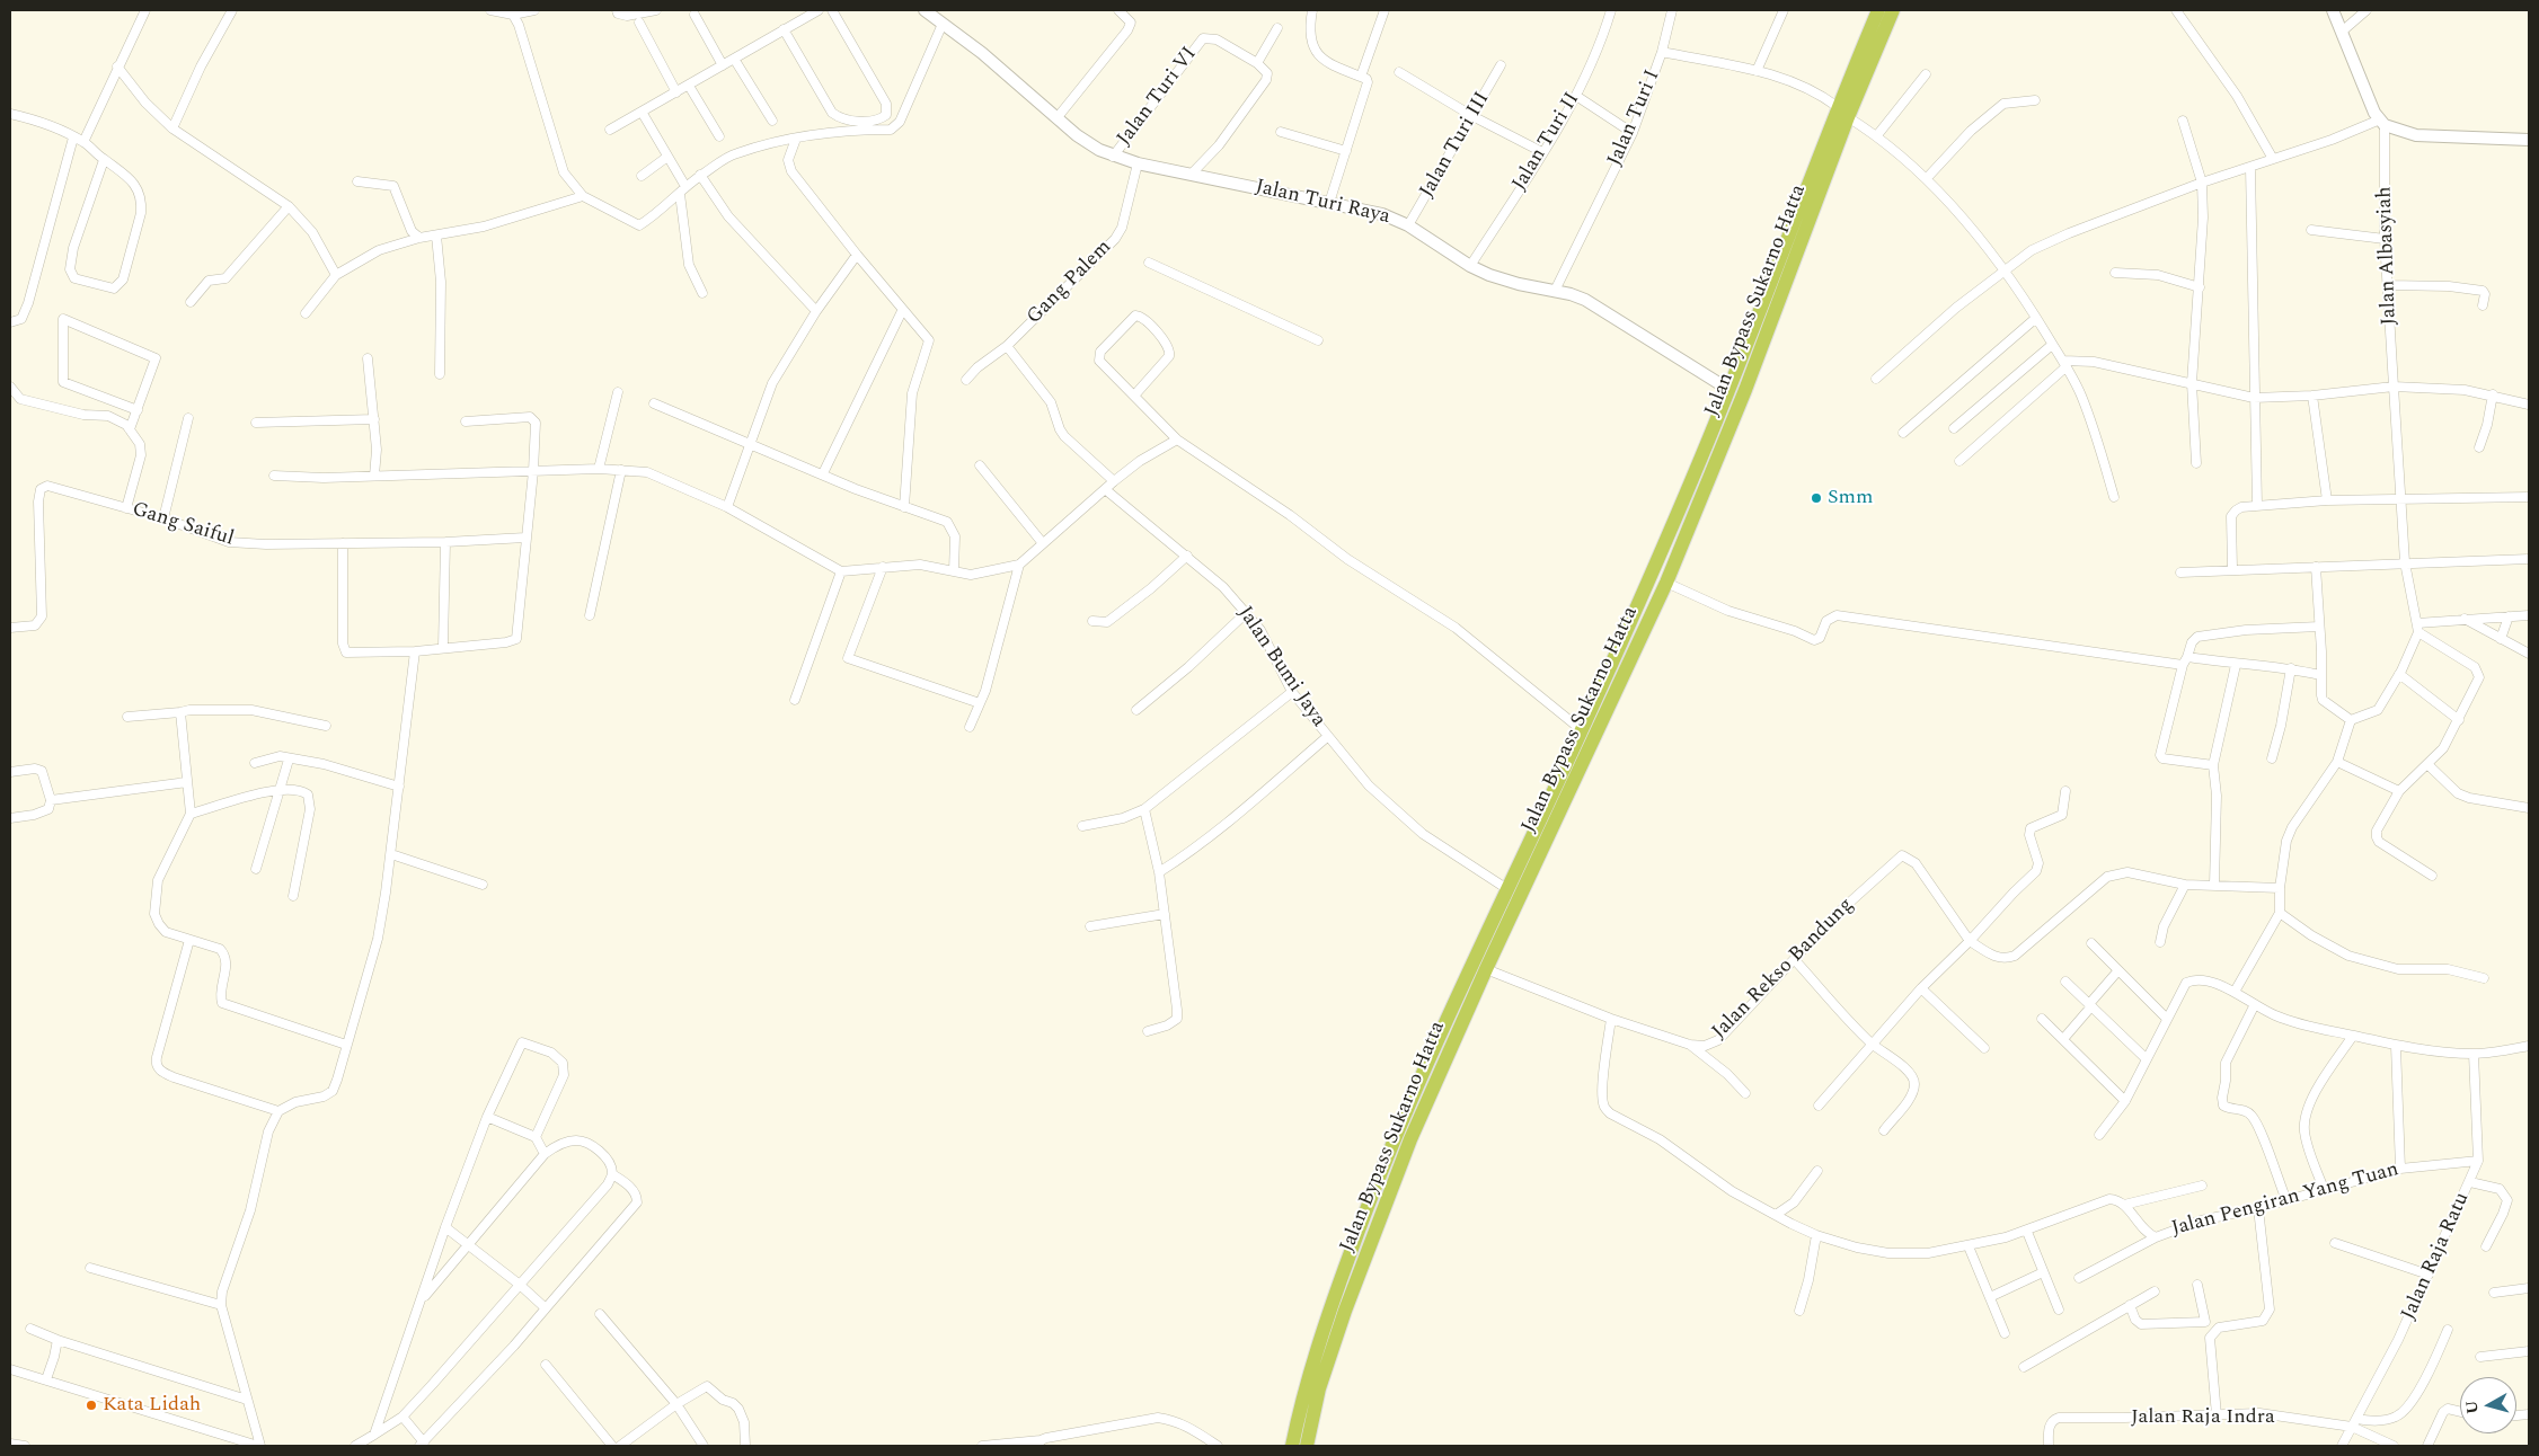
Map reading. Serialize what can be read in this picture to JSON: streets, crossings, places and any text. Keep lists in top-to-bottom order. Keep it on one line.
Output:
{"streets":{"highway":["Jalan Bypass Sukarno Hatta"],"street":["Jalan Turi VI","Jalan Turi I","Jalan Turi II","Jalan Turi III","Jalan Turi Raya","Jalan Albasyiah","Gang Palem","Gang Saiful","Jalan Bumi Jaya","Jalan Rekso Bandung","Jalan Pengiran Yang Tuan","Jalan Raja Ratu","Jalan Raja Indra"]},"crossings":[["Jalan Turi VI","Jalan Turi Raya"],["Jalan Turi I","Jalan Turi Raya"],["Jalan Turi I","Jalan Bypass Sukarno Hatta"],["Jalan Turi II","Jalan Turi Raya"],["Jalan Turi III","Jalan Turi Raya"],["Jalan Turi Raya","Gang Palem"],["Jalan Turi Raya","Jalan Bypass Sukarno Hatta"],["Jalan Bypass Sukarno Hatta","Jalan Bumi Jaya"],["Jalan Bypass Sukarno Hatta","Jalan Rekso Bandung"],["Jalan Pengiran Yang Tuan","Jalan Raja Ratu"],["Jalan Raja Ratu","Jalan Raja Indra"]],"places":["Smm","Kata Lidah"],"north":"left"}
